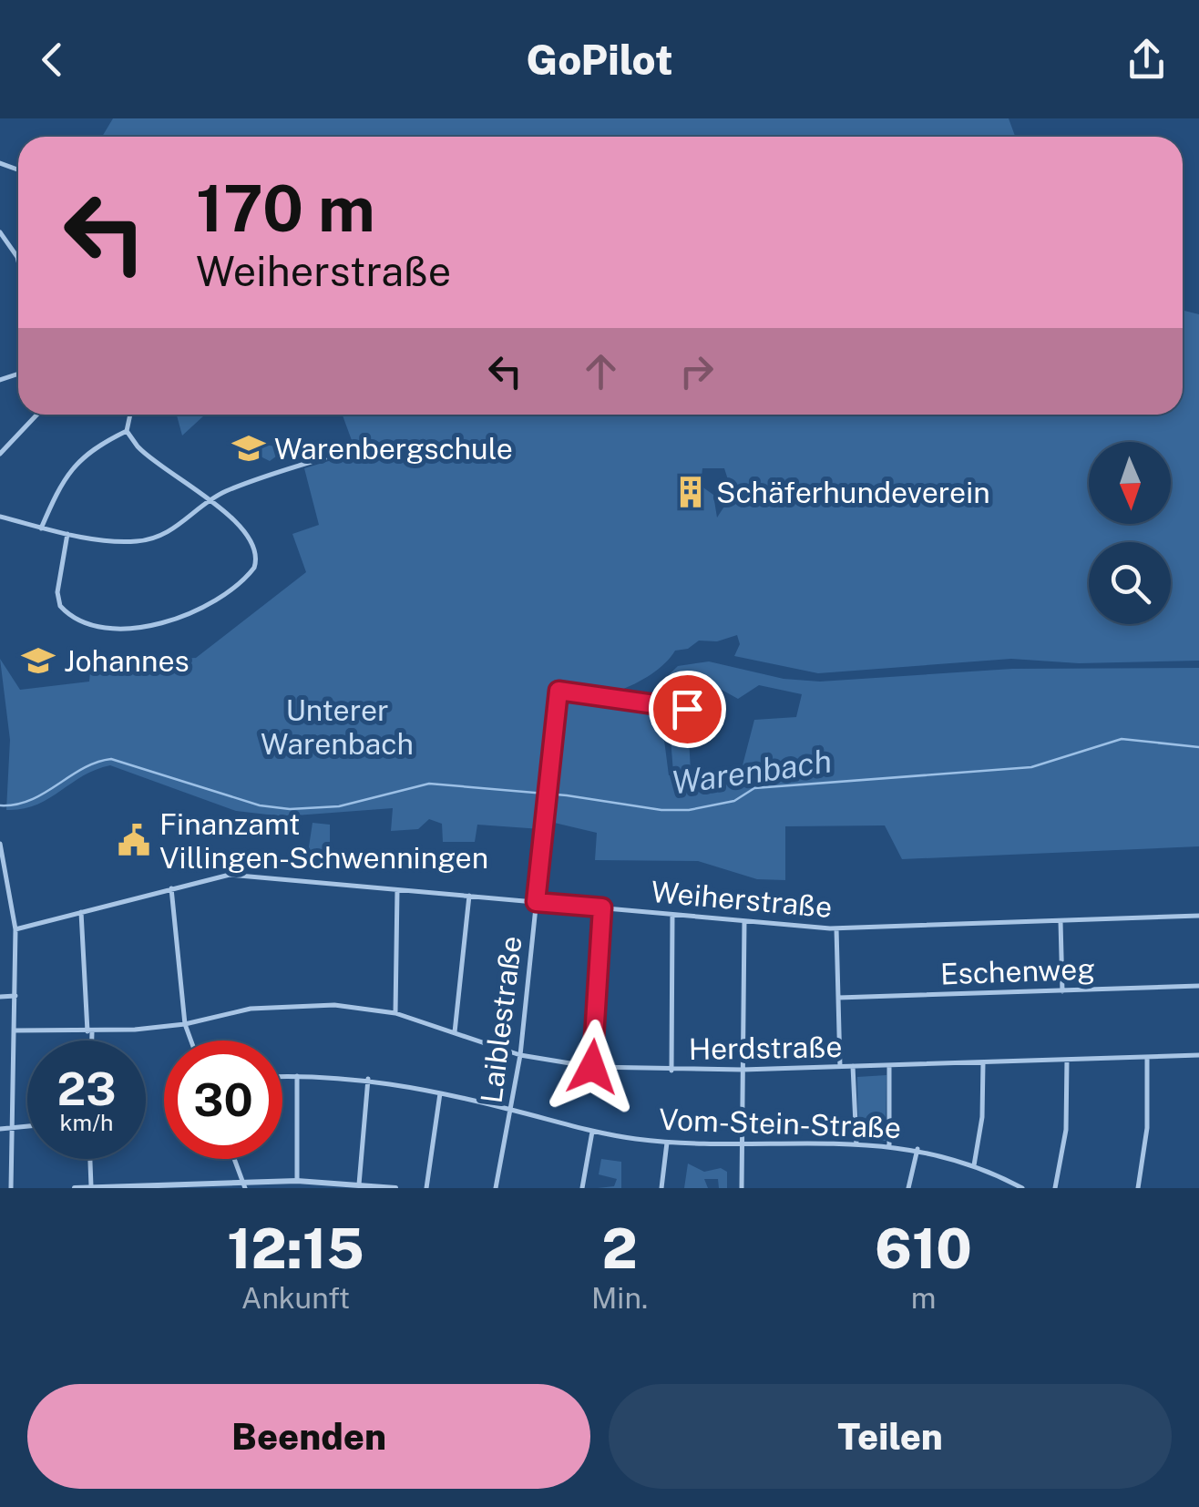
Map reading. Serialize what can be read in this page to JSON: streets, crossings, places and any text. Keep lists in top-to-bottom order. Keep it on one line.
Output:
{"streets":{"street":["Weiherstraße","Eschenweg","Laiblestraße","Herdstraße","Vom-Stein-Straße"]},"crossings":[["Weiherstraße","Laiblestraße"],["Laiblestraße","Herdstraße"],["Laiblestraße","Vom-Stein-Straße"]],"water":["Warenbach"],"parks":["Unterer Warenbach"],"places":{"school or university":["Warenbergschule","Johannes"],"building":["Schäferhundeverein"],"public building":["Finanzamt Villingen-Schwenningen"]},"north":"bottom","page":{"header":"GoPilot","turn":["170 m","Weiherstraße"],"speed":"23 km/h","limit":"30","eta":["12:15","Ankunft","2","Min.","610","m"],"buttons":["Beenden","Teilen"]}}
